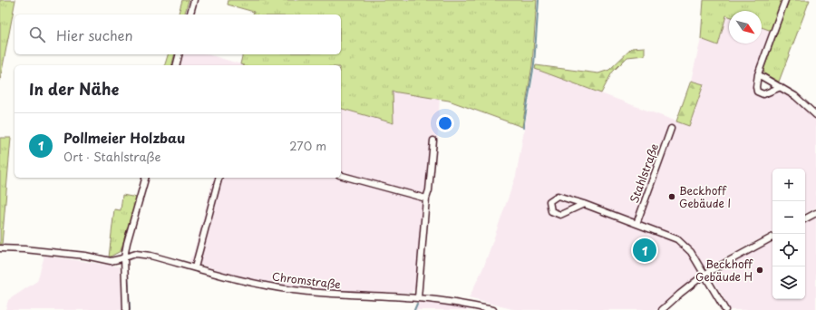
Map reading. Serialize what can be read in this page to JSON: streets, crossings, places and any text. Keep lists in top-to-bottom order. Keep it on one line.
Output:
{"streets":{"street":["Stahlstraße","Chromstraße"]},"places":["Beckhoff Gebäude I","Beckhoff Gebäude H"],"north":"bottom right","page":{"search":"Hier suchen","heading":"In der Nähe","list":[{"mark":"1","name":"Pollmeier Holzbau","note":"Ort · Stahlstraße","value":"270 m"}],"map_buttons":["+","−"],"pins":"1"}}
